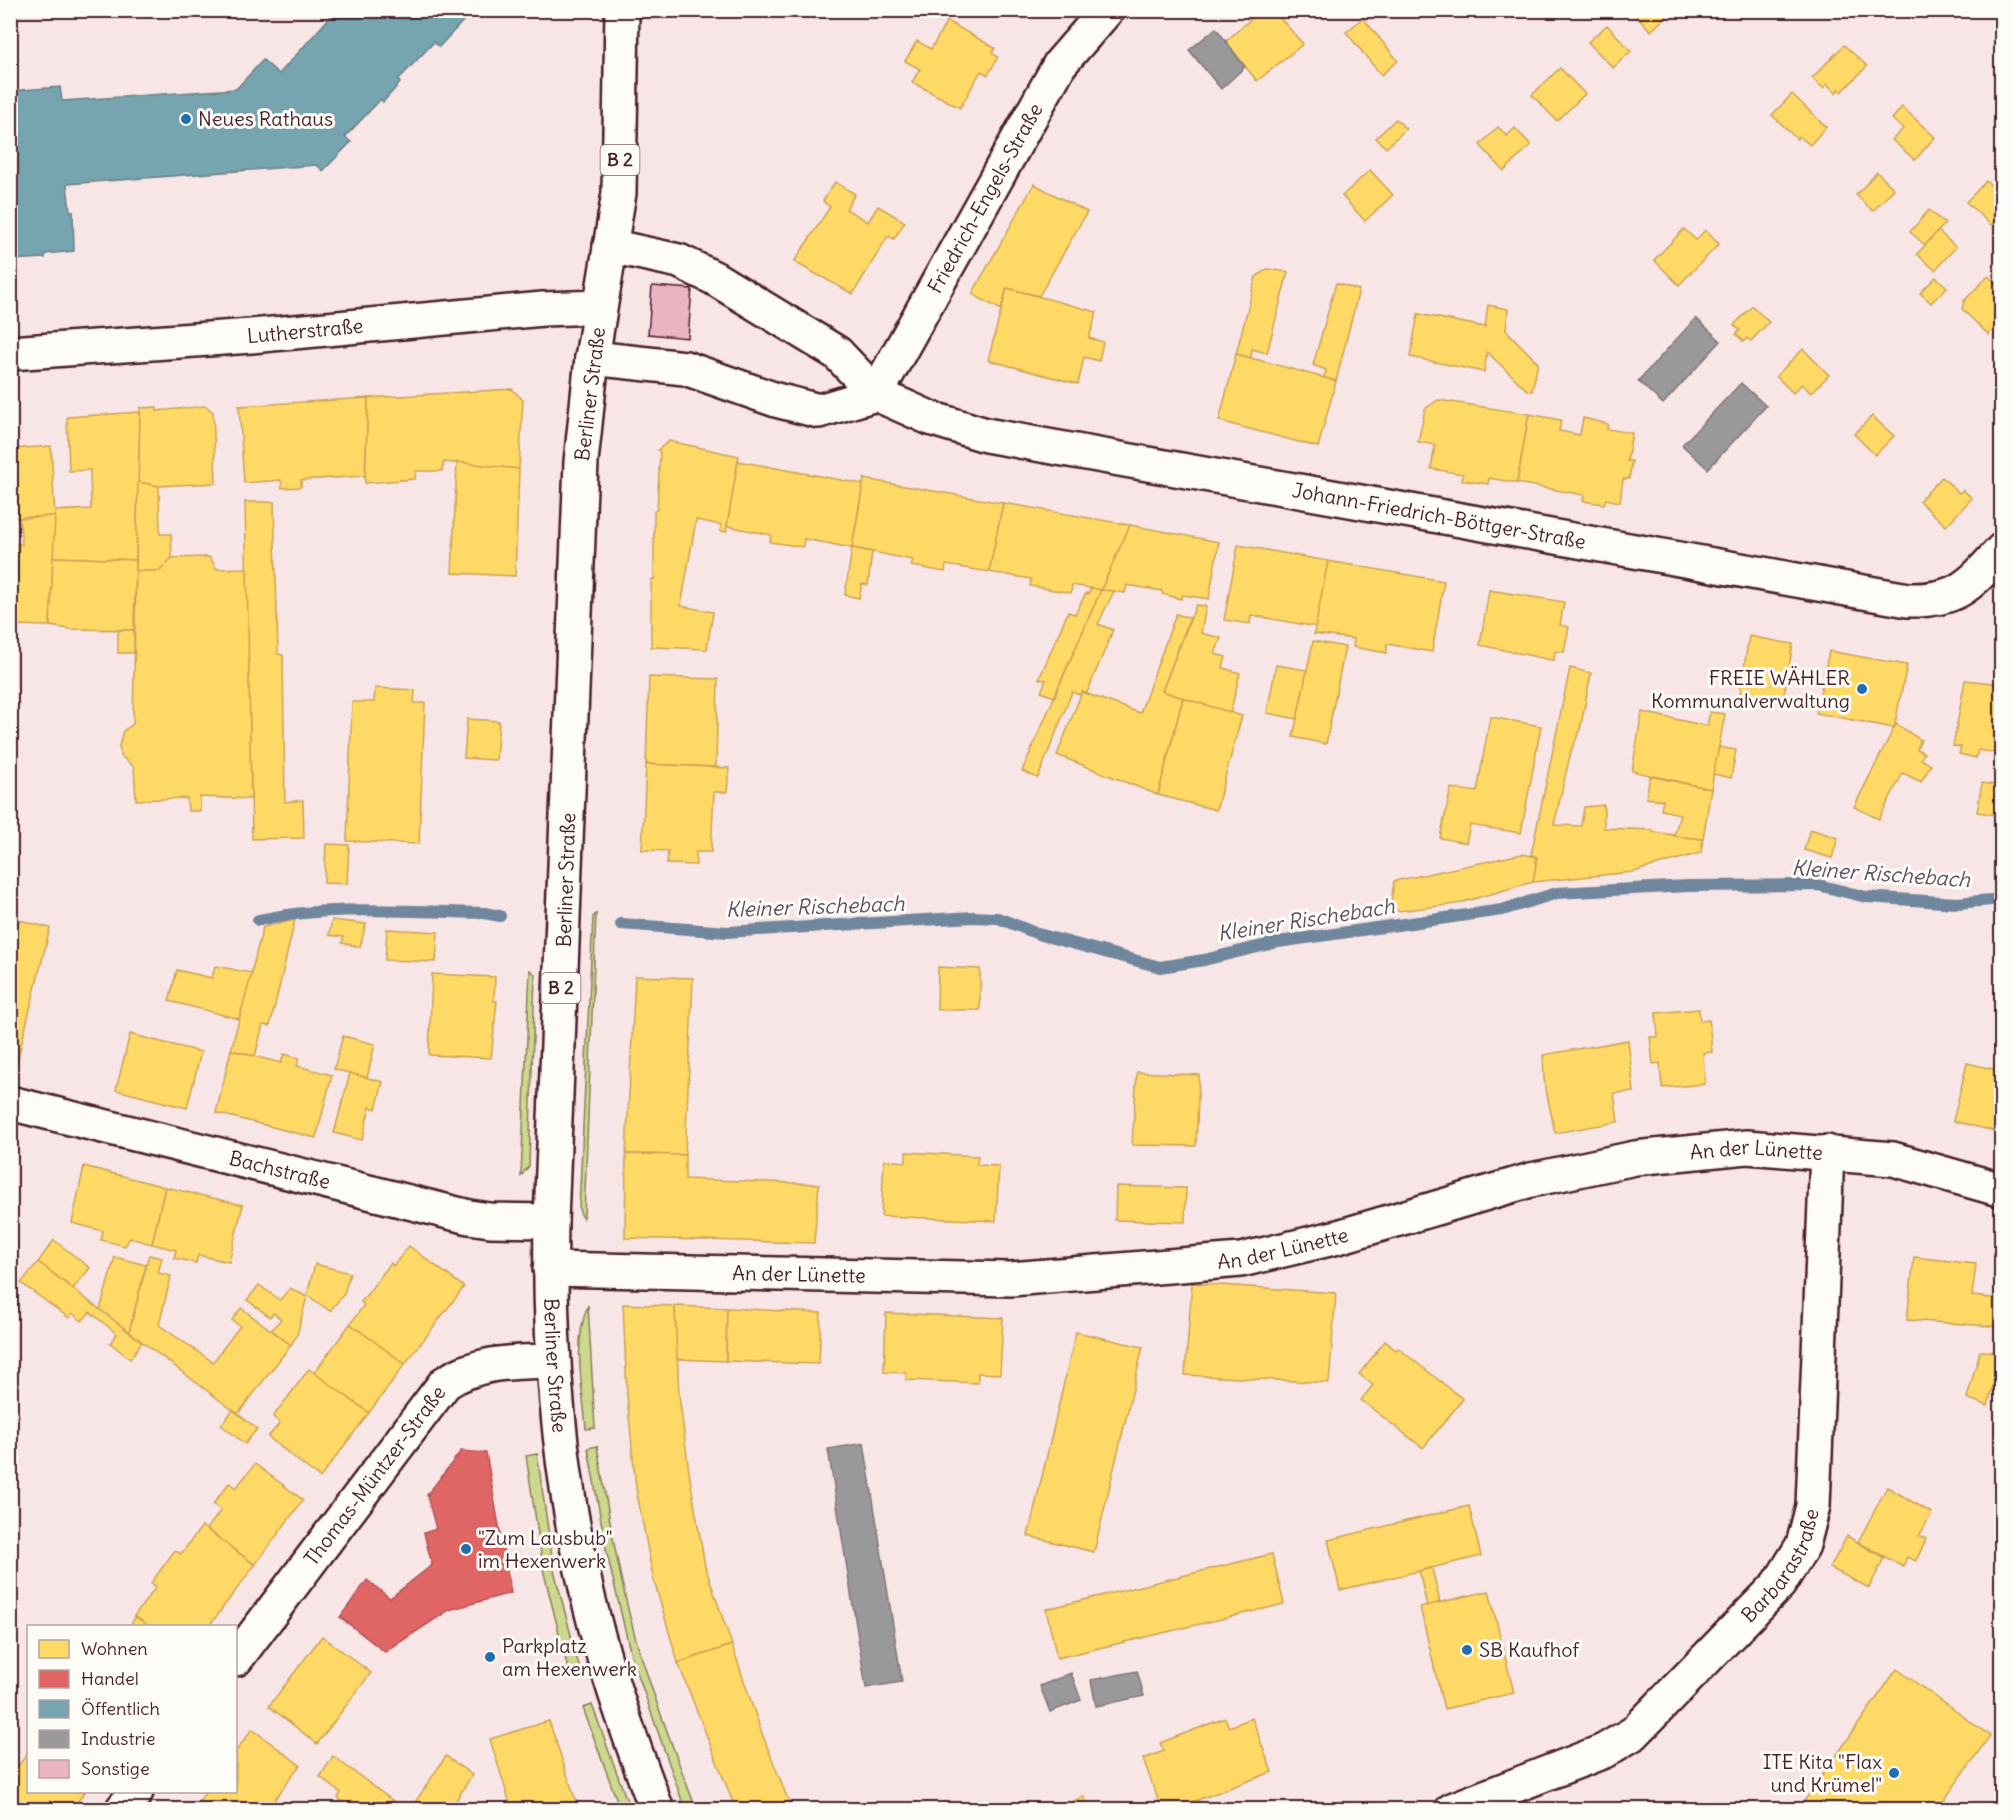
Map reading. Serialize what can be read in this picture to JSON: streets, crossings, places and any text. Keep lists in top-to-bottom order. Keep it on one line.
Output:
{"streets":{"street":["B 2","Friedrich-Engels-Straße","Lutherstraße","Berliner Straße","Johann-Friedrich-Böttger-Straße","An der Lünette","Bachstraße","Thomas-Müntzer-Straße","Barbarastraße"]},"crossings":[["Friedrich-Engels-Straße","Johann-Friedrich-Böttger-Straße"],["Lutherstraße","Berliner Straße"],["Berliner Straße","Johann-Friedrich-Böttger-Straße"],["Berliner Straße","An der Lünette"],["Berliner Straße","Bachstraße"],["Berliner Straße","Thomas-Müntzer-Straße"],["An der Lünette","Barbarastraße"]],"water":["Kleiner Rischebach"],"places":["Neues Rathaus","FREIE WÄHLER Kommunalverwaltung","\"Zum Lausbub\" im Hexenwerk","SB Kaufhof","Parkplatz am Hexenwerk","ITE Kita \"Flax und Krümel\""],"legend":["Wohnen","Handel","Öffentlich","Industrie","Sonstige"]}
